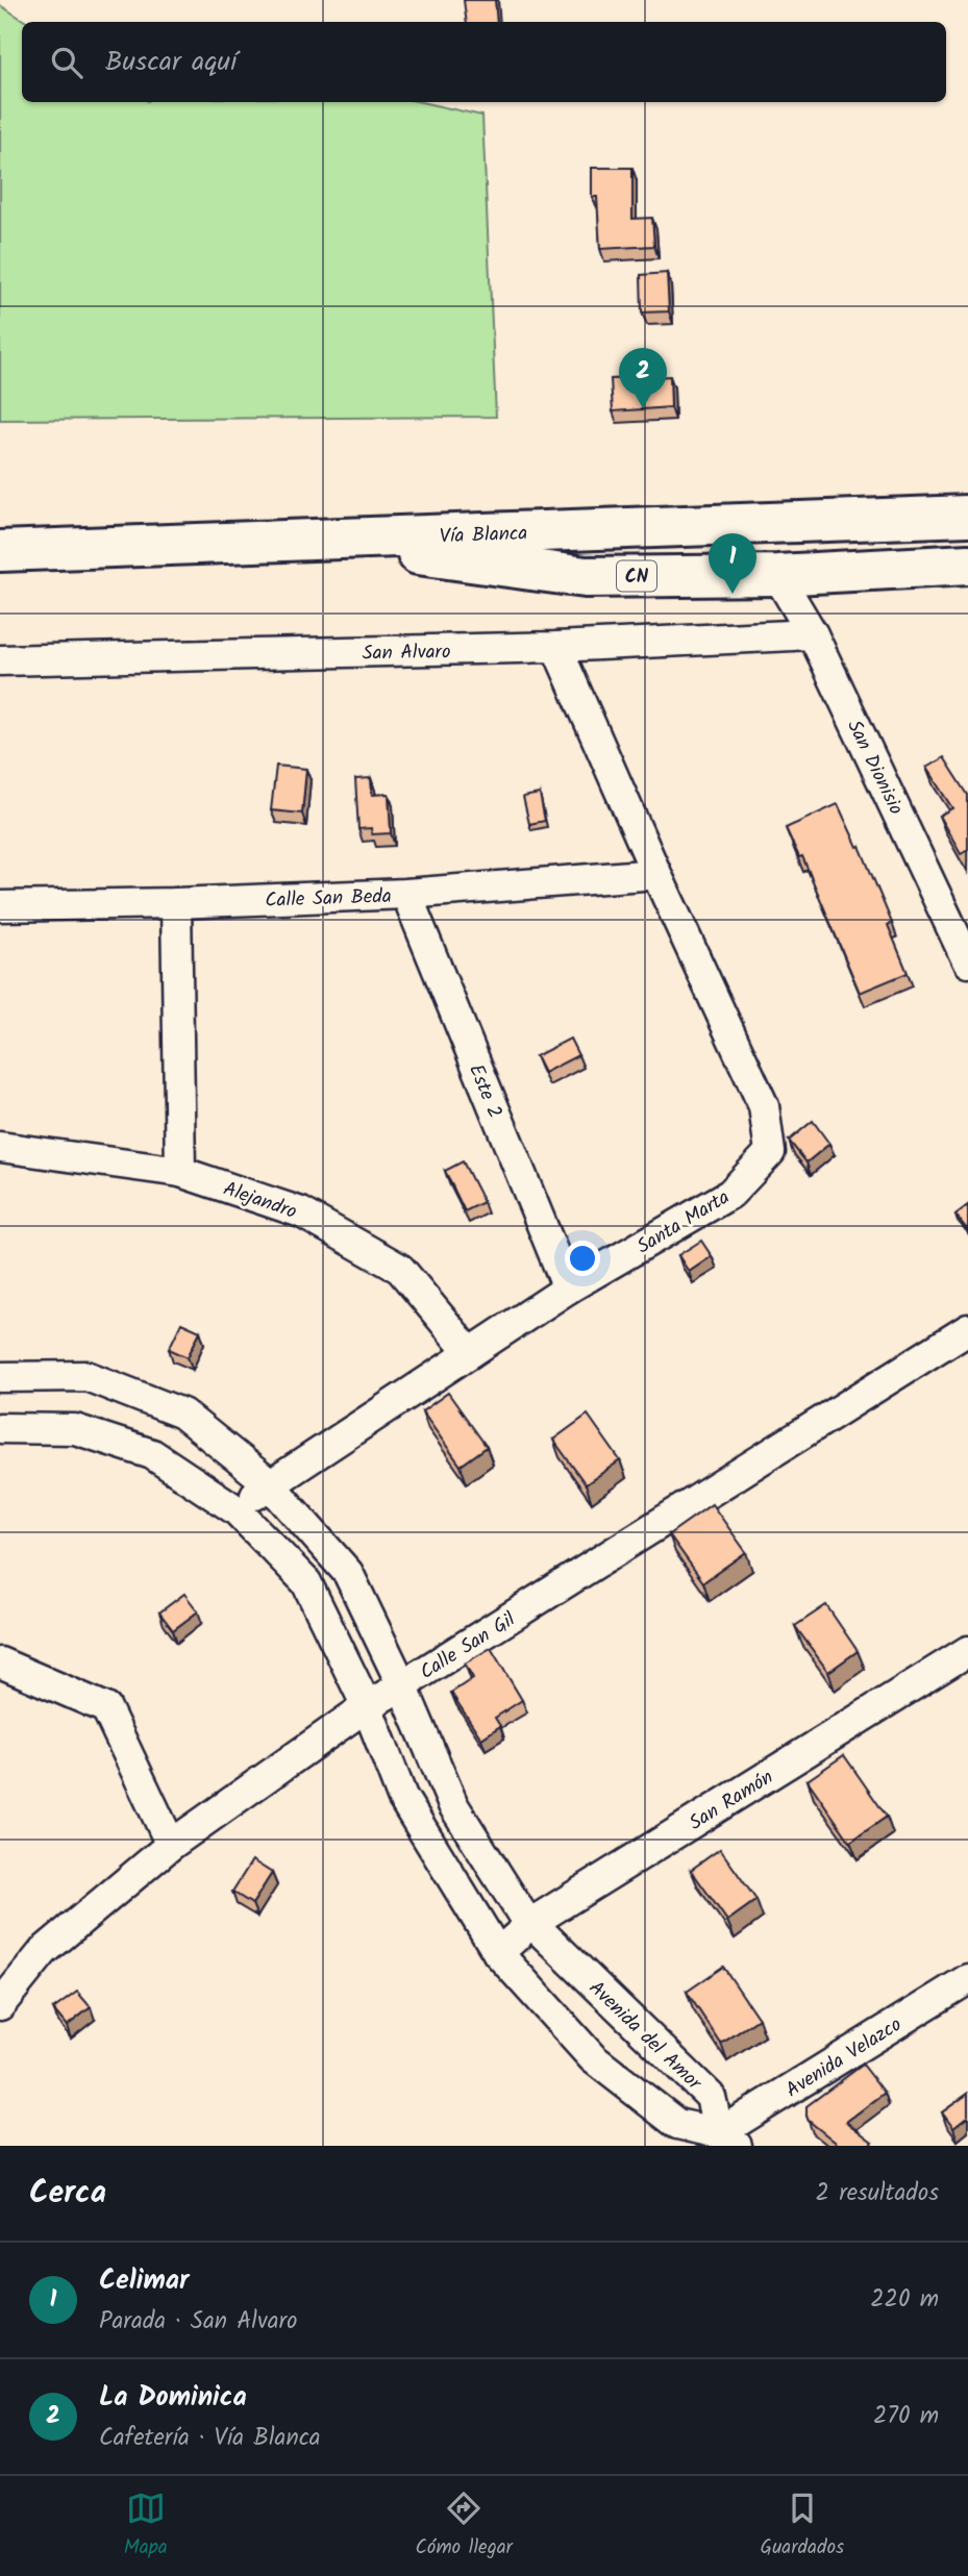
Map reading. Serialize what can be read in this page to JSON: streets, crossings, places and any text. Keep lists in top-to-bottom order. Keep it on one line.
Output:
{"streets":{"highway":["Vía Blanca","CN"],"street":["San Alvaro","San Dionisio","Calle San Beda","Este 2","Alejandro","Santa Marta","Calle San Gil","San Ramón","Avenida del Amor","Avenida Velazco"]},"crossings":[["Vía Blanca","CN"],["CN","San Dionisio"],["San Alvaro","San Dionisio"],["San Alvaro","Santa Marta"],["Calle San Beda","Este 2"],["Calle San Beda","Santa Marta"],["Este 2","Santa Marta"],["Alejandro","Santa Marta"],["Santa Marta","Avenida del Amor"],["Calle San Gil","Avenida del Amor"],["San Ramón","Avenida del Amor"],["Avenida del Amor","Avenida Velazco"]],"page":{"search":"Buscar aquí","pins":["2","1"],"heading":["Cerca","2 resultados"],"list":[{"mark":"1","name":"Celimar","note":"Parada · San Alvaro","value":"220 m"},{"mark":"2","name":"La Dominica","note":"Cafetería · Vía Blanca","value":"270 m"}],"nav":["Mapa","Cómo llegar","Guardados"]}}
